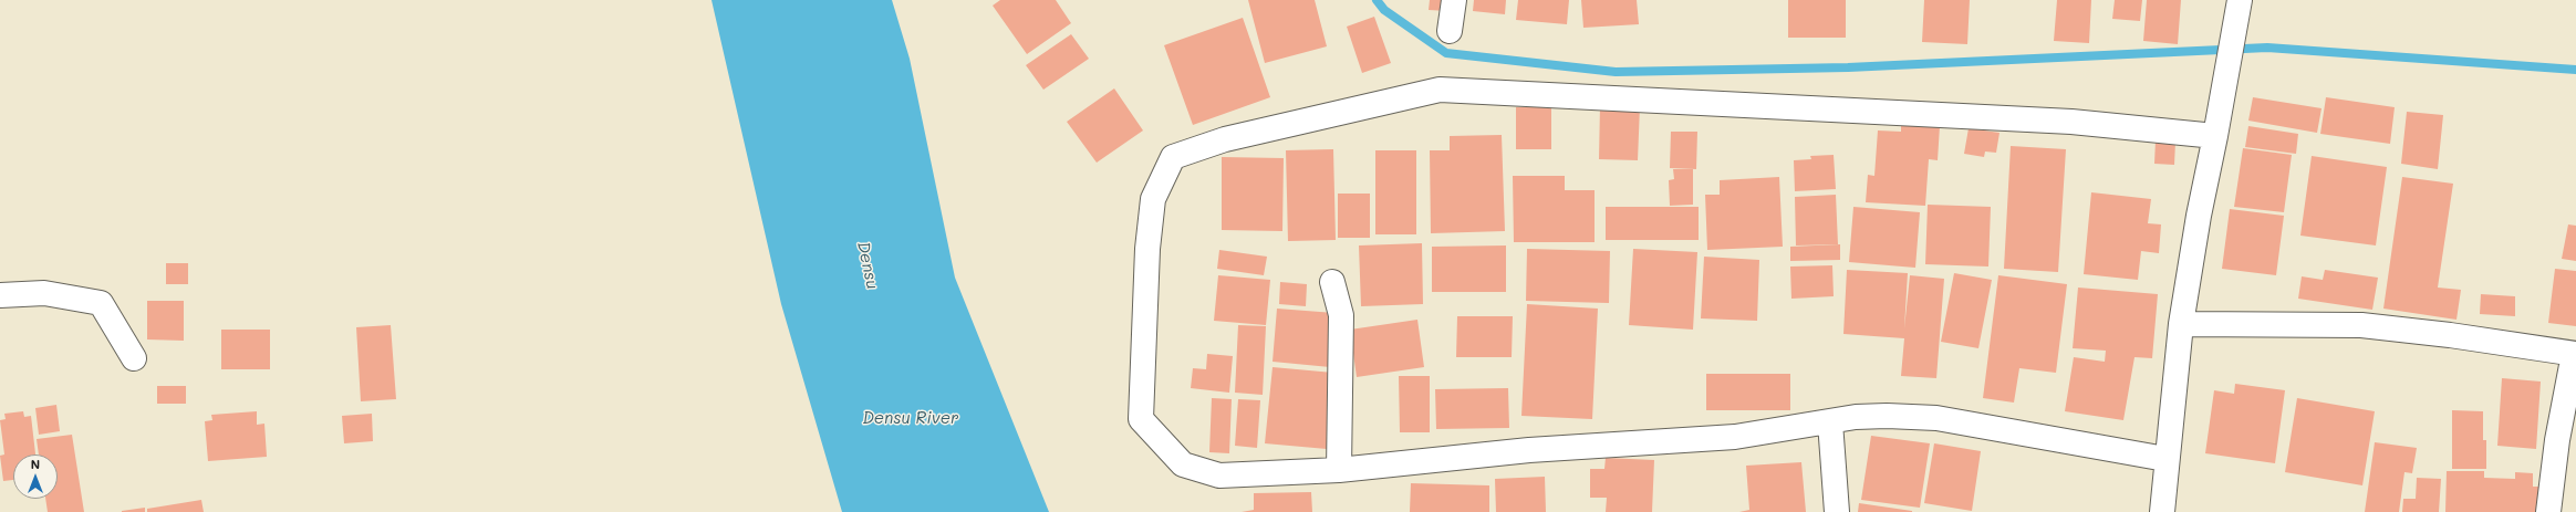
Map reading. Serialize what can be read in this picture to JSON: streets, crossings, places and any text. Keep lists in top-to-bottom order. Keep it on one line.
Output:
{"water":["Densu","Densu River"],"north":"top"}
